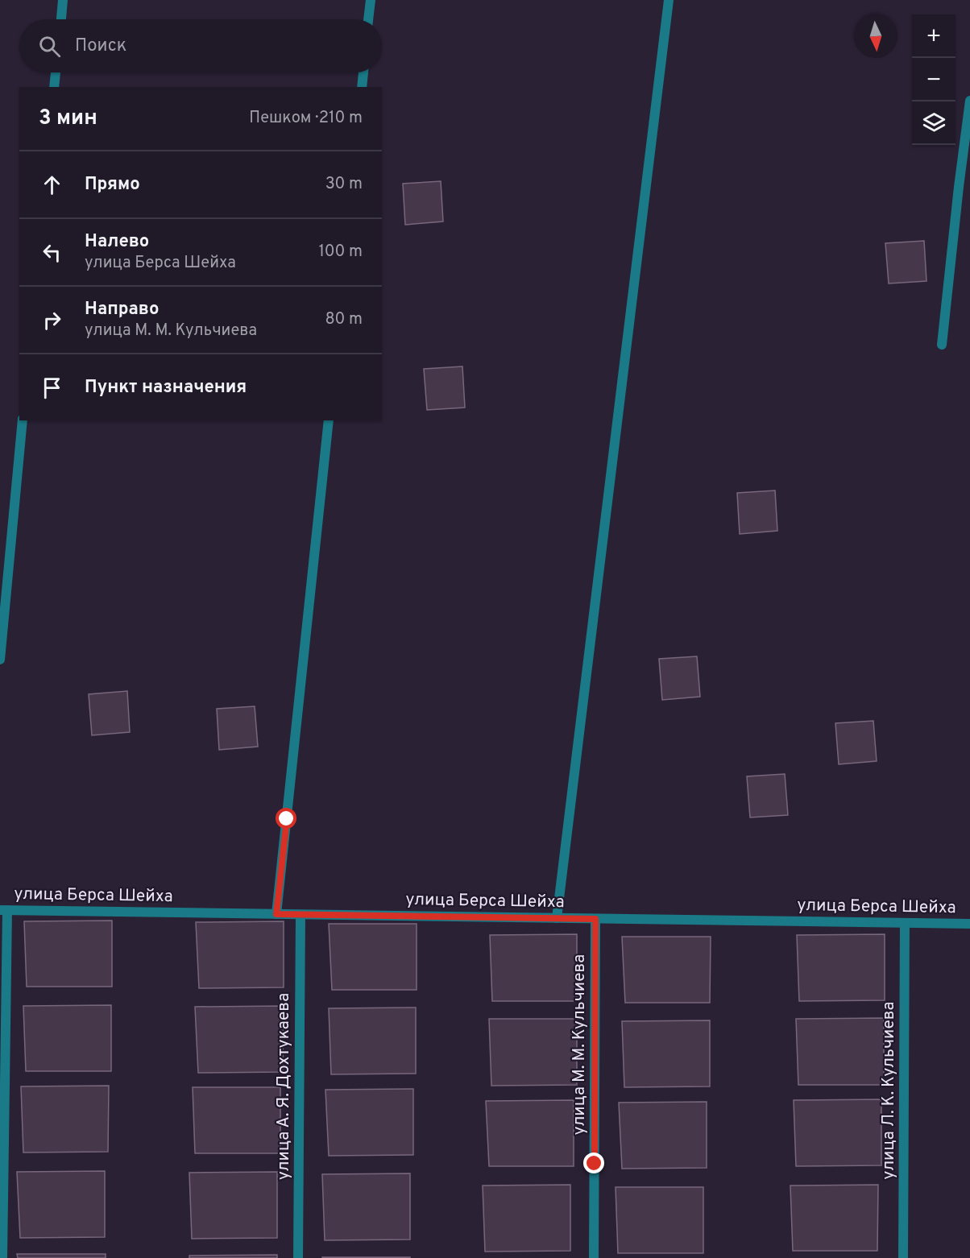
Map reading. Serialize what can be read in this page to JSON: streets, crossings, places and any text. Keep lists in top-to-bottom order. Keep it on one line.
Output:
{"streets":{"street":["улица Берса Шейха","улица М. М. Кульчиева","улица А. Я. Дохтукаева","улица Л. К. Кульчиева"]},"crossings":[["улица Берса Шейха","улица М. М. Кульчиева"],["улица Берса Шейха","улица А. Я. Дохтукаева"],["улица Берса Шейха","улица Л. К. Кульчиева"]],"north":"bottom","page":{"map_buttons":["+","−"],"search":"Поиск","heading":["3 мин","Пешком · 210 m"],"list":[["Прямо","30 m"],["Налево","улица Берса Шейха","100 m"],["Направо","улица М. М. Кульчиева","80 m"],"Пункт назначения"]}}
